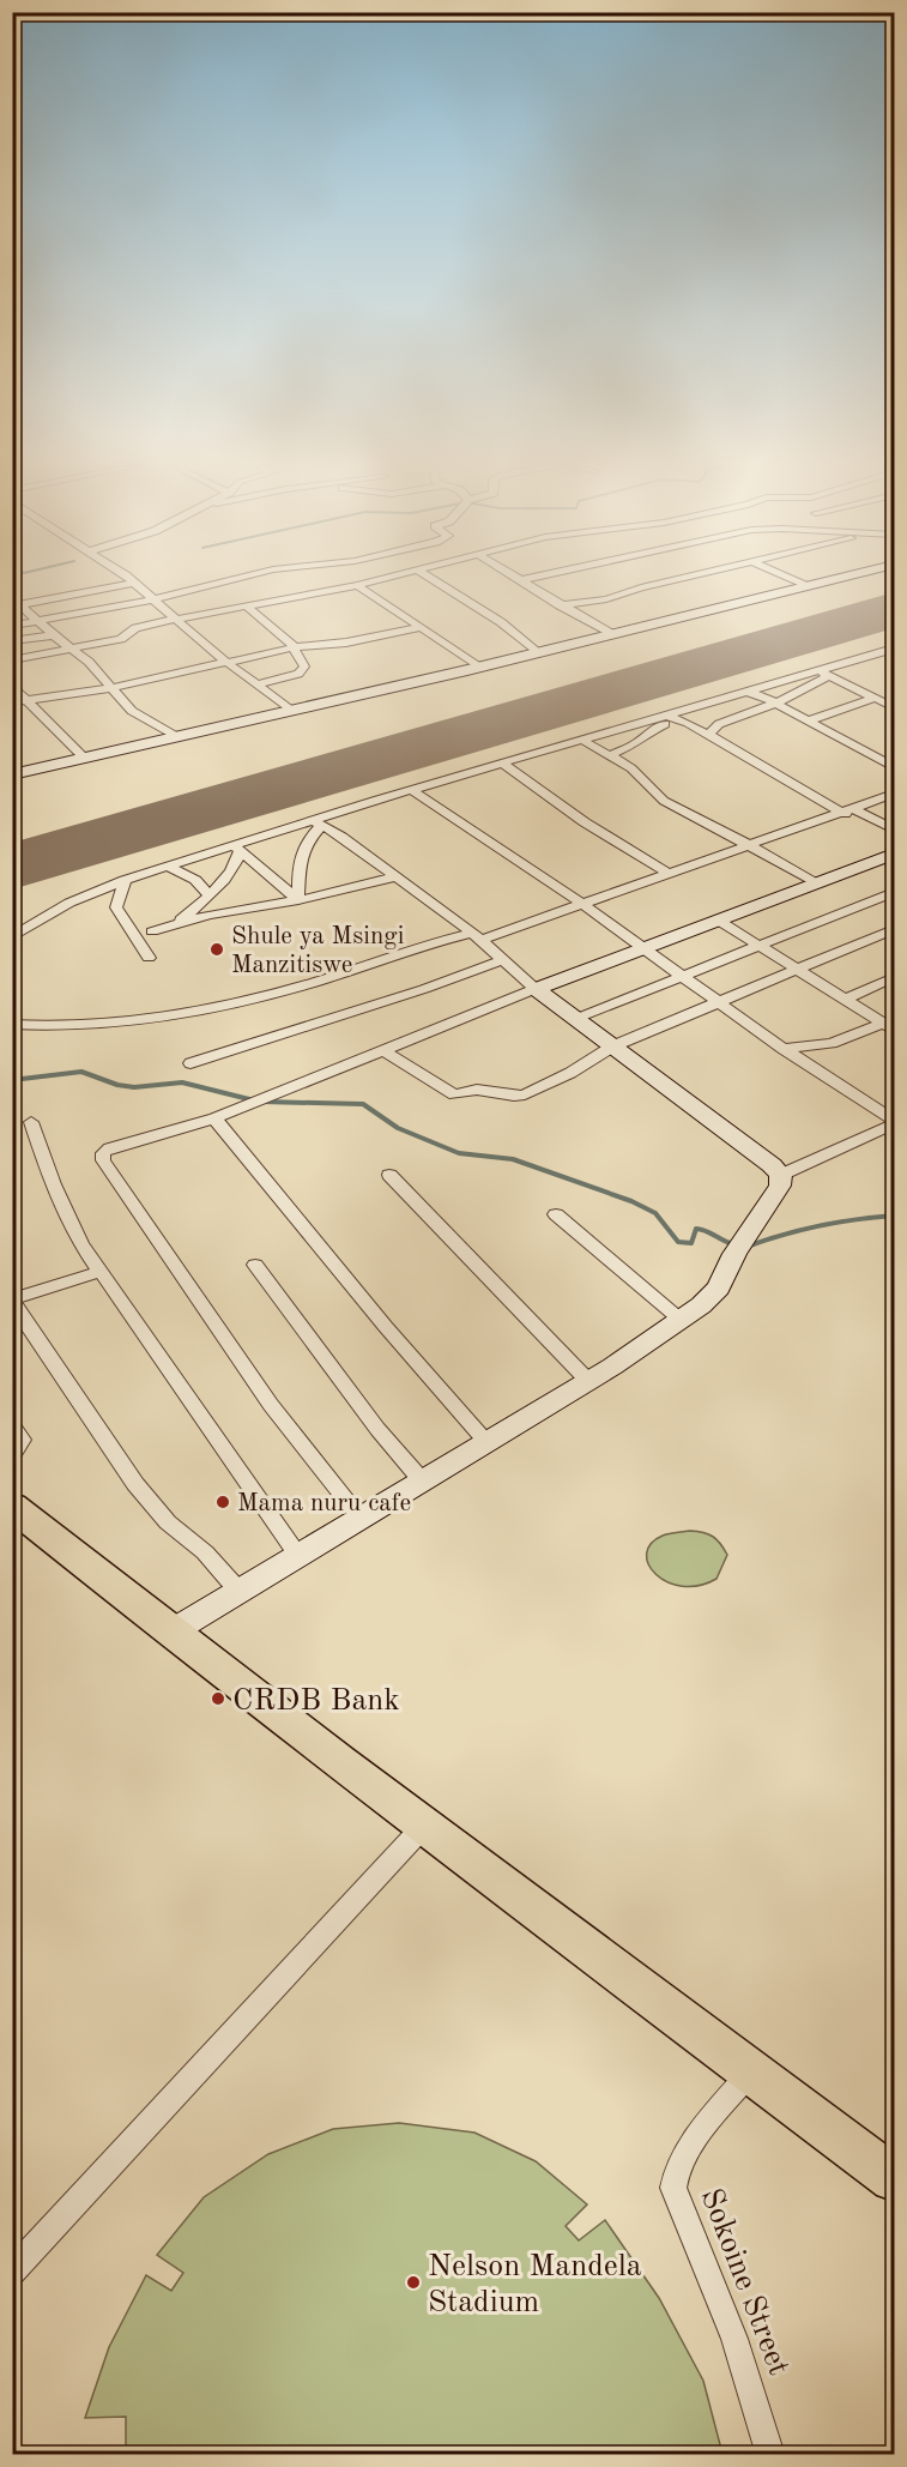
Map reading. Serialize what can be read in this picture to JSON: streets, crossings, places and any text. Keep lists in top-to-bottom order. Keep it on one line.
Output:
{"streets":{"street":["Sokoine Street"]},"places":["Shule ya Msingi Manzitiswe","Mama nuru cafe","CRDB Bank","Nelson Mandela Stadium"]}
